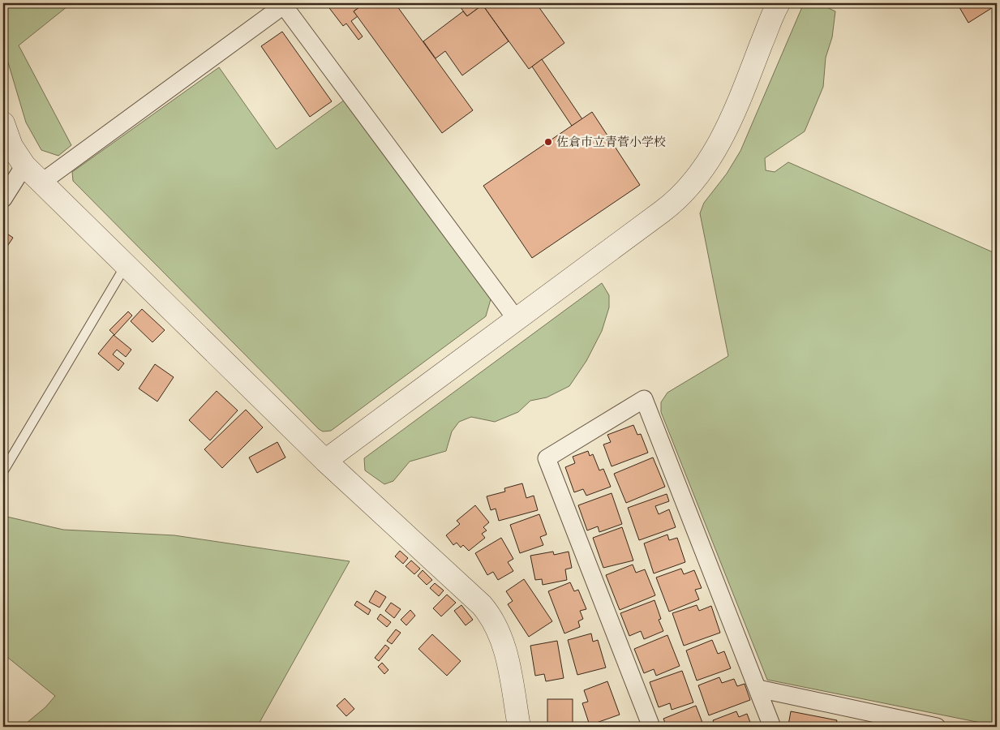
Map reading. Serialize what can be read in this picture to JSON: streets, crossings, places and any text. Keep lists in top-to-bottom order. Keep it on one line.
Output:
{"places":["佐倉市立青菅小学校"]}
